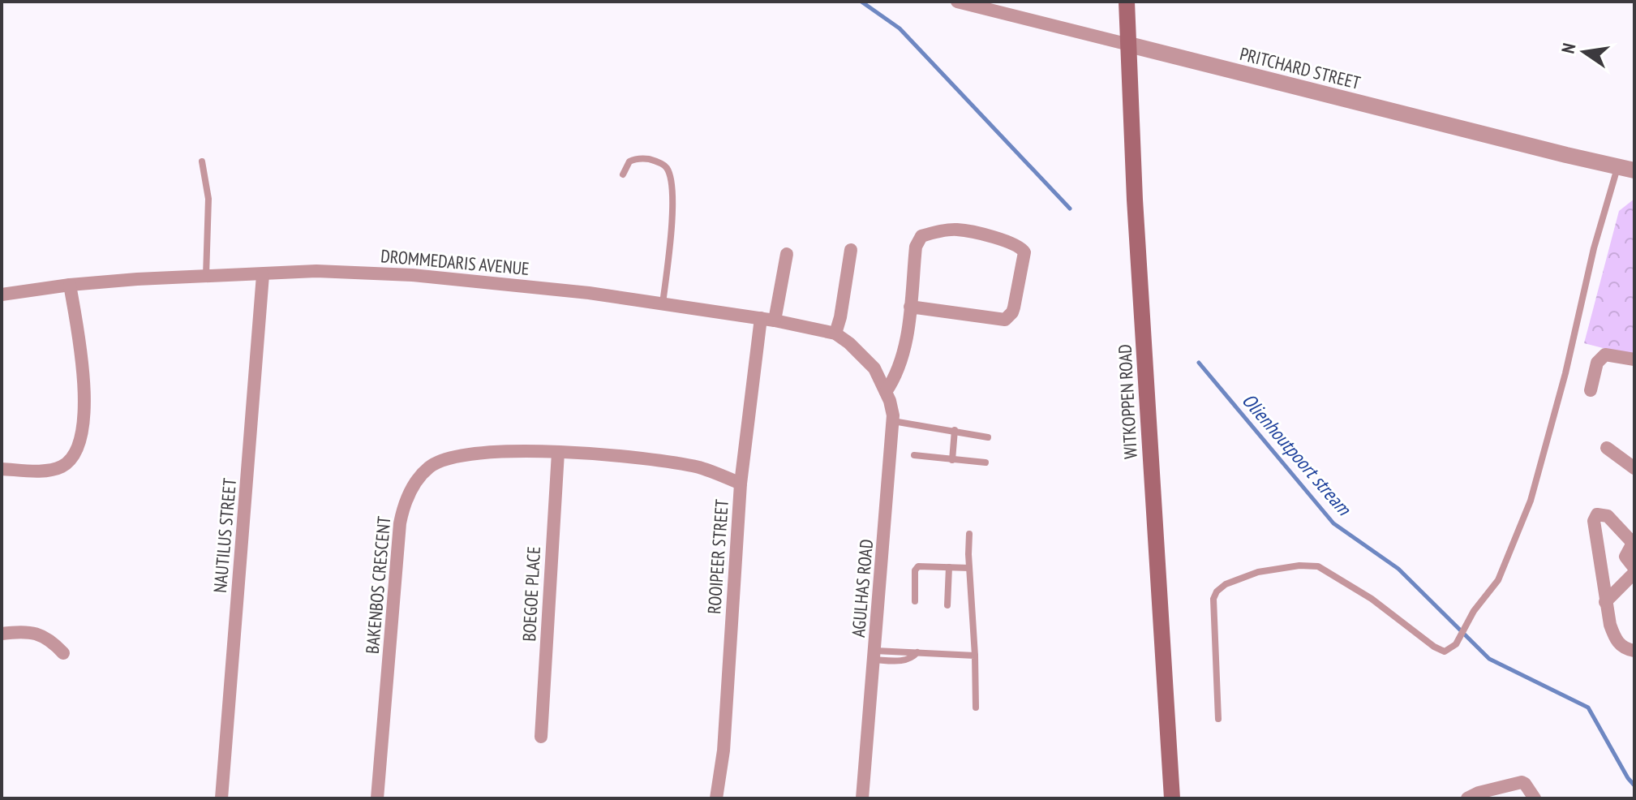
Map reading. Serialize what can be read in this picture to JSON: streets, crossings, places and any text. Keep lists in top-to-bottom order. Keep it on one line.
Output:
{"streets":{"main road":["WITKOPPEN ROAD"],"street":["PRITCHARD STREET","DROMMEDARIS AVENUE","NAUTILUS STREET","ROOIPEER STREET","BAKENBOS CRESCENT","AGULHAS ROAD","BOEGOE PLACE"]},"crossings":[["PRITCHARD STREET","WITKOPPEN ROAD"],["DROMMEDARIS AVENUE","NAUTILUS STREET"],["DROMMEDARIS AVENUE","ROOIPEER STREET"],["DROMMEDARIS AVENUE","AGULHAS ROAD"],["ROOIPEER STREET","BAKENBOS CRESCENT"],["BAKENBOS CRESCENT","BOEGOE PLACE"]],"water":["Olienhoutpoort stream"],"north":"left"}
